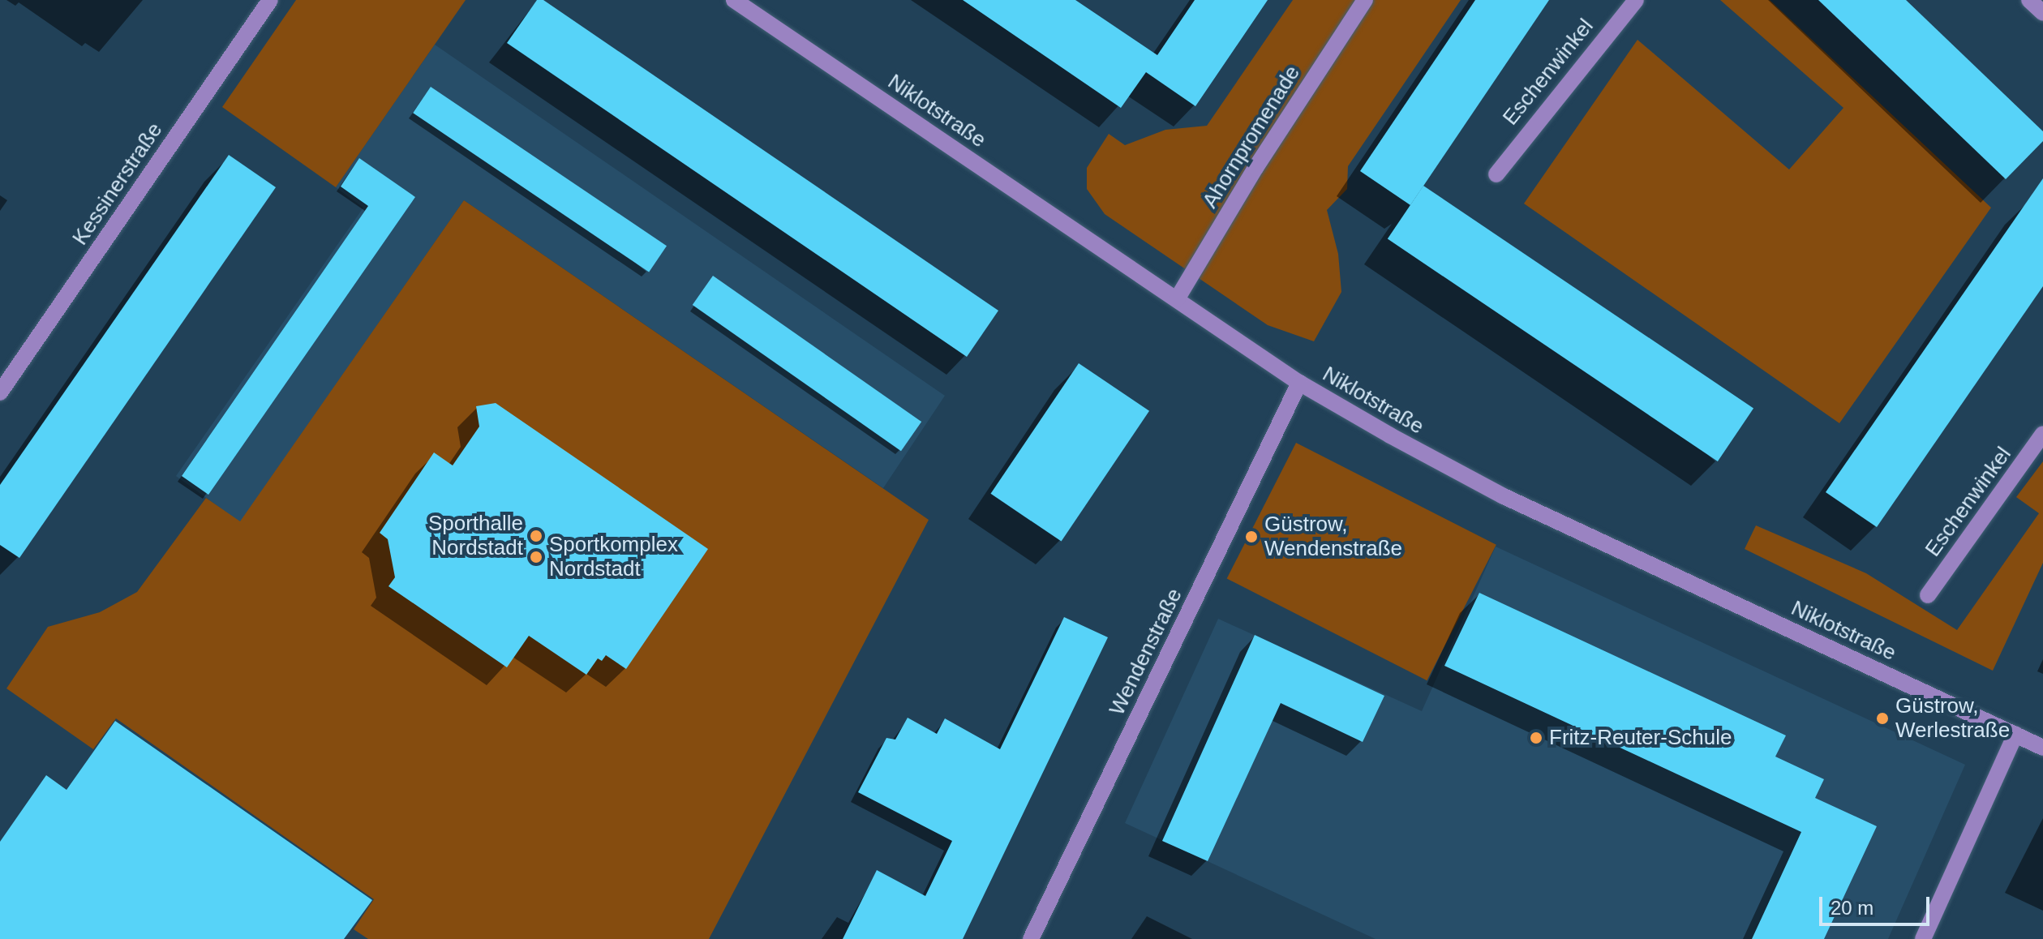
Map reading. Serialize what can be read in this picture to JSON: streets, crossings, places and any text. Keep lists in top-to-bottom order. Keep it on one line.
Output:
{"streets":{"street":["Eschenwinkel","Niklotstraße","Ahornpromenade","Kessinerstraße","Wendenstraße"]},"crossings":[["Niklotstraße","Ahornpromenade"],["Niklotstraße","Wendenstraße"]],"places":["Sporthalle Nordstadt","Güstrow, Wendenstraße","Sportkomplex Nordstadt","Güstrow, Werlestraße","Fritz-Reuter-Schule"],"scale_bar":"20 m"}
